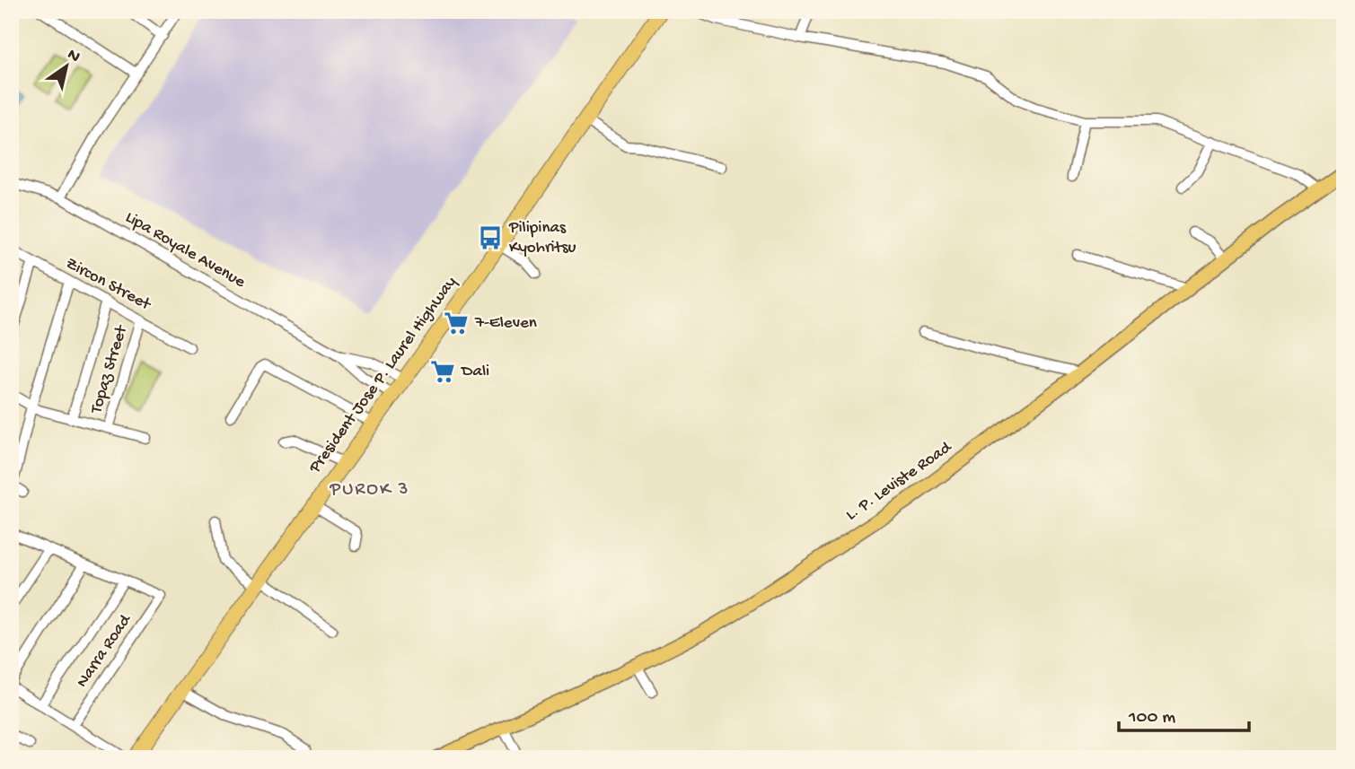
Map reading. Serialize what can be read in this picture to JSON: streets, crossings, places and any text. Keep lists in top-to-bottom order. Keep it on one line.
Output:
{"streets":{"highway":["President Jose P. Laurel Highway"],"main road":["L. P. Leviste Road"],"street":["Lipa Royale Avenue","Zircon Street","Topaz Street","Narra Road"]},"crossings":[["Lipa Royale Avenue","President Jose P. Laurel Highway"],["Zircon Street","Topaz Street"]],"districts":["PUROK 3"],"places":{"bus stop":["Pilipinas Kyohritsu"],"supermarket":["7-Eleven","Dali"]},"scale_bar":"100 m","north":"top right"}
